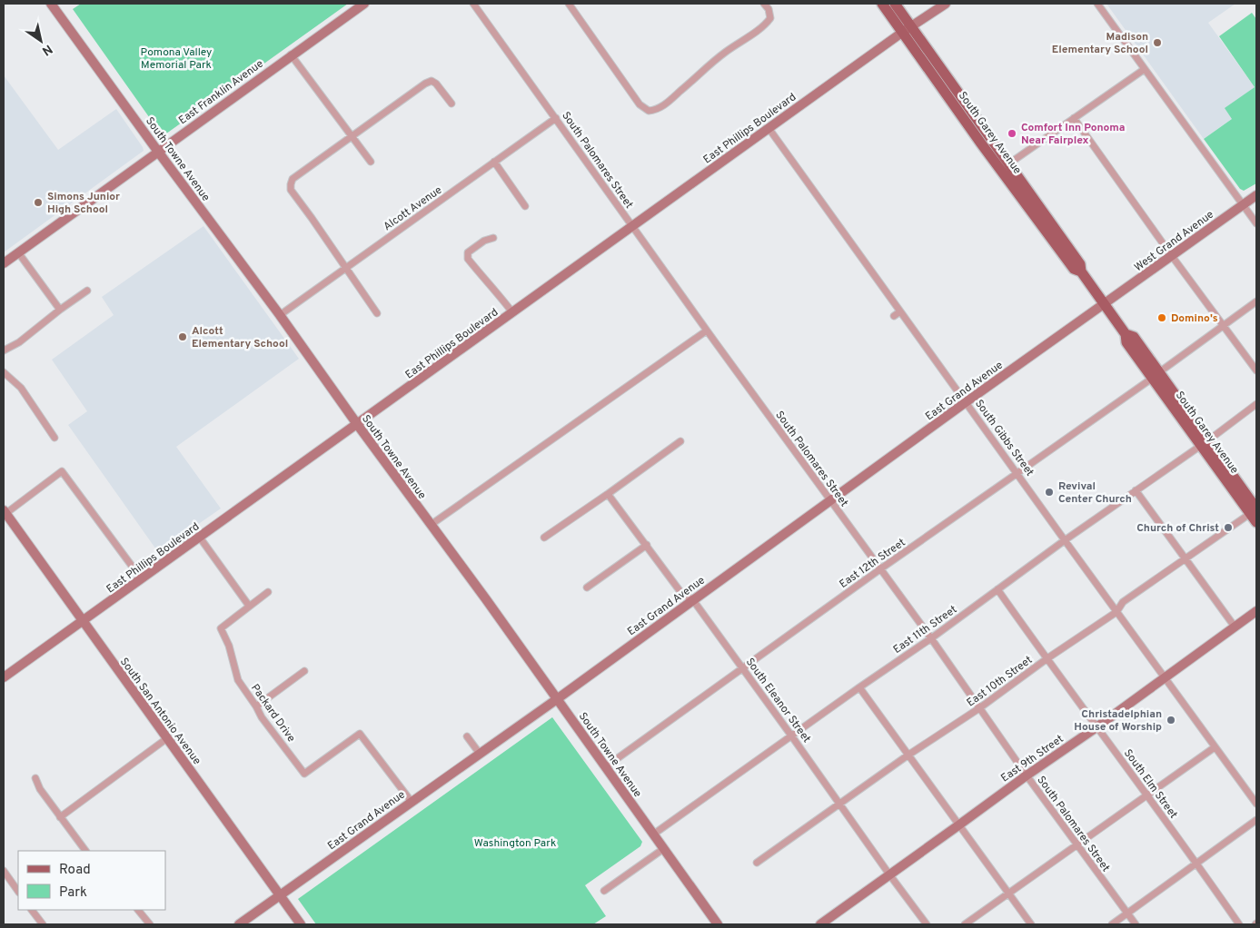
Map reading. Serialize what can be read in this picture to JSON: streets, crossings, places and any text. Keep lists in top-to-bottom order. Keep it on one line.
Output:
{"streets":{"main road":["South Garey Avenue"],"street":["East Franklin Avenue","East Phillips Boulevard","South Towne Avenue","South Palomares Street","Alcott Avenue","West Grand Avenue","East Grand Avenue","South Gibbs Street","East 12th Street","East 11th Street","East 10th Street","South Eleanor Street","South San Antonio Avenue","Packard Drive","East 9th Street","South Elm Street"]},"crossings":[["East Franklin Avenue","South Towne Avenue"],["East Phillips Boulevard","South Garey Avenue"],["East Phillips Boulevard","South Towne Avenue"],["East Phillips Boulevard","South Palomares Street"],["East Phillips Boulevard","South Gibbs Street"],["East Phillips Boulevard","South San Antonio Avenue"],["South Garey Avenue","West Grand Avenue"],["South Garey Avenue","East Grand Avenue"],["South Garey Avenue","East 12th Street"],["South Garey Avenue","East 11th Street"],["South Garey Avenue","East 10th Street"],["South Towne Avenue","Alcott Avenue"],["South Towne Avenue","East Grand Avenue"],["South Towne Avenue","East 12th Street"],["South Towne Avenue","East 11th Street"],["South Palomares Street","Alcott Avenue"],["South Palomares Street","East Grand Avenue"],["South Palomares Street","East 12th Street"],["South Palomares Street","East 11th Street"],["South Palomares Street","East 10th Street"],["South Palomares Street","East 9th Street"],["West Grand Avenue","East Grand Avenue"],["East Grand Avenue","South Gibbs Street"],["East Grand Avenue","South Eleanor Street"],["East Grand Avenue","South San Antonio Avenue"],["East Grand Avenue","Packard Drive"],["South Gibbs Street","East 12th Street"],["South Gibbs Street","East 11th Street"],["South Gibbs Street","East 10th Street"],["South Gibbs Street","East 9th Street"],["East 12th Street","South Eleanor Street"],["East 11th Street","South Eleanor Street"],["East 11th Street","South Elm Street"],["East 10th Street","South Eleanor Street"],["East 10th Street","South Elm Street"],["South Eleanor Street","East 9th Street"],["East 9th Street","South Elm Street"]],"parks":["Pomona Valley Memorial Park","Washington Park"],"places":["Madison Elementary School","Comfort Inn Ponoma Near Fairplex","Simons Junior High School","Domino's","Alcott Elementary School","Revival Center Church","Church of Christ","Christadelphian House of Worship"],"legend":["Road","Park"],"north":"bottom right"}
